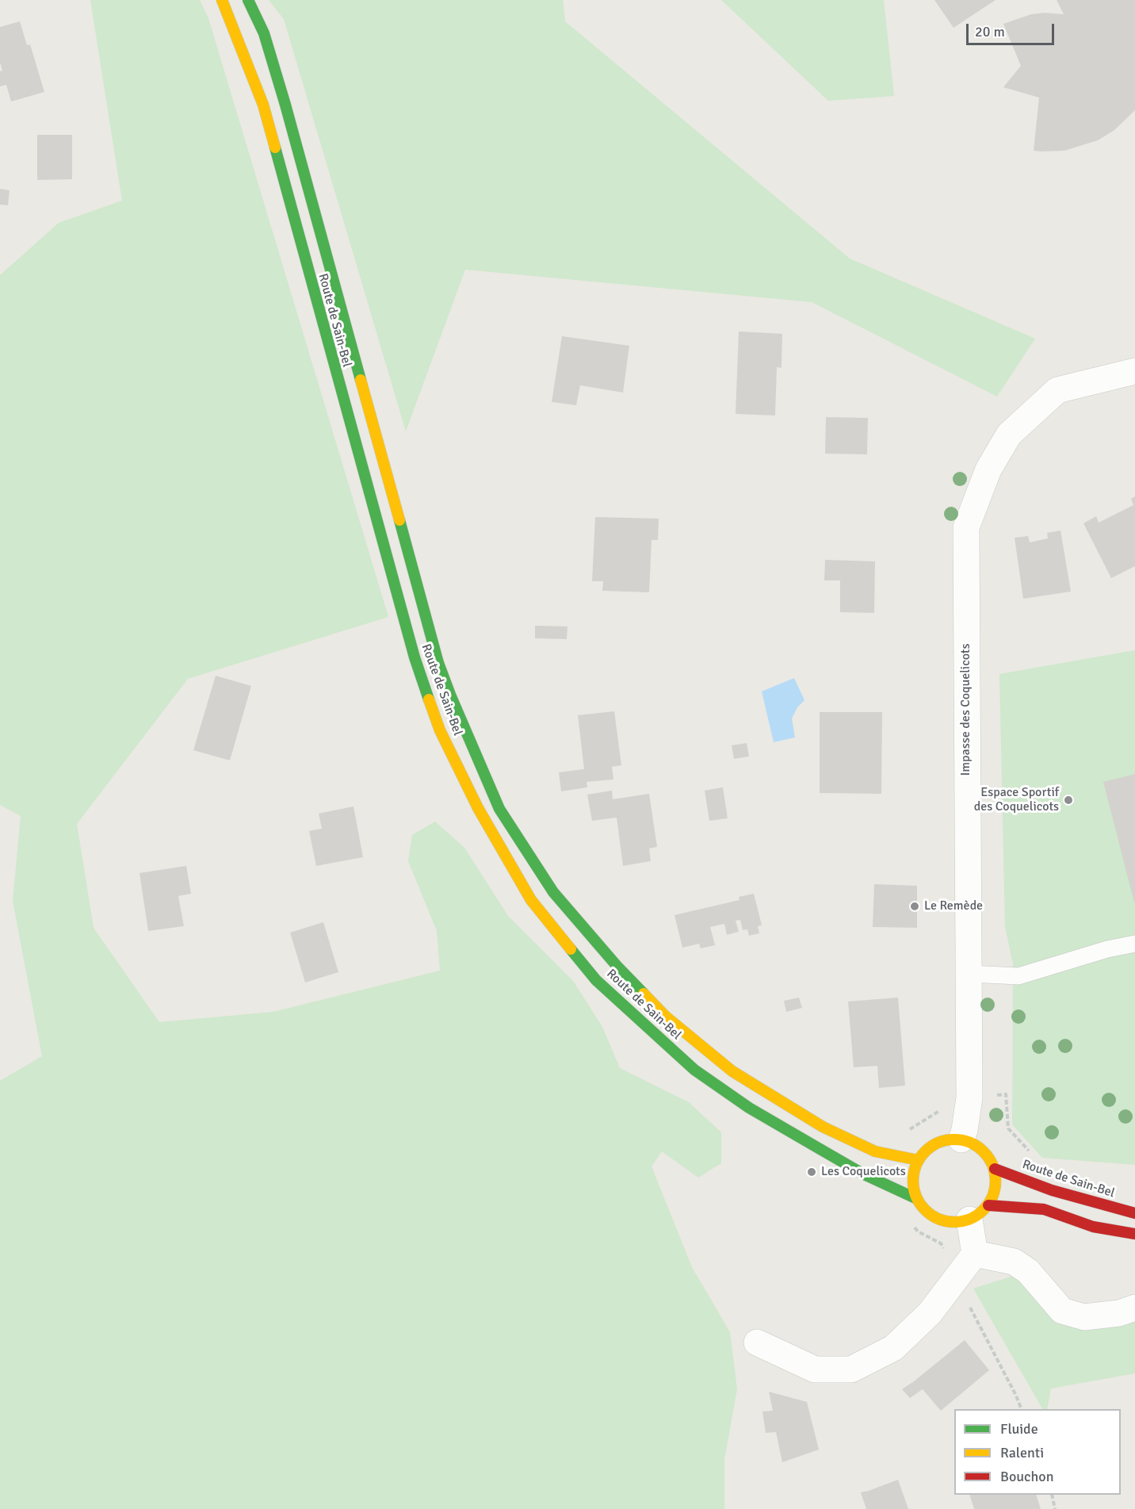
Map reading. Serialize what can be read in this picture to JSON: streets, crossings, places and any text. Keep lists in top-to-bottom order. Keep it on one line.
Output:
{"streets":{"main road":["Route de Sain-Bel"],"street":["Impasse des Coquelicots"]},"crossings":[["Route de Sain-Bel","Impasse des Coquelicots"]],"places":["Espace Sportif des Coquelicots","Le Remède","Les Coquelicots"],"legend":["Fluide","Ralenti","Bouchon"],"scale_bar":"20 m"}
